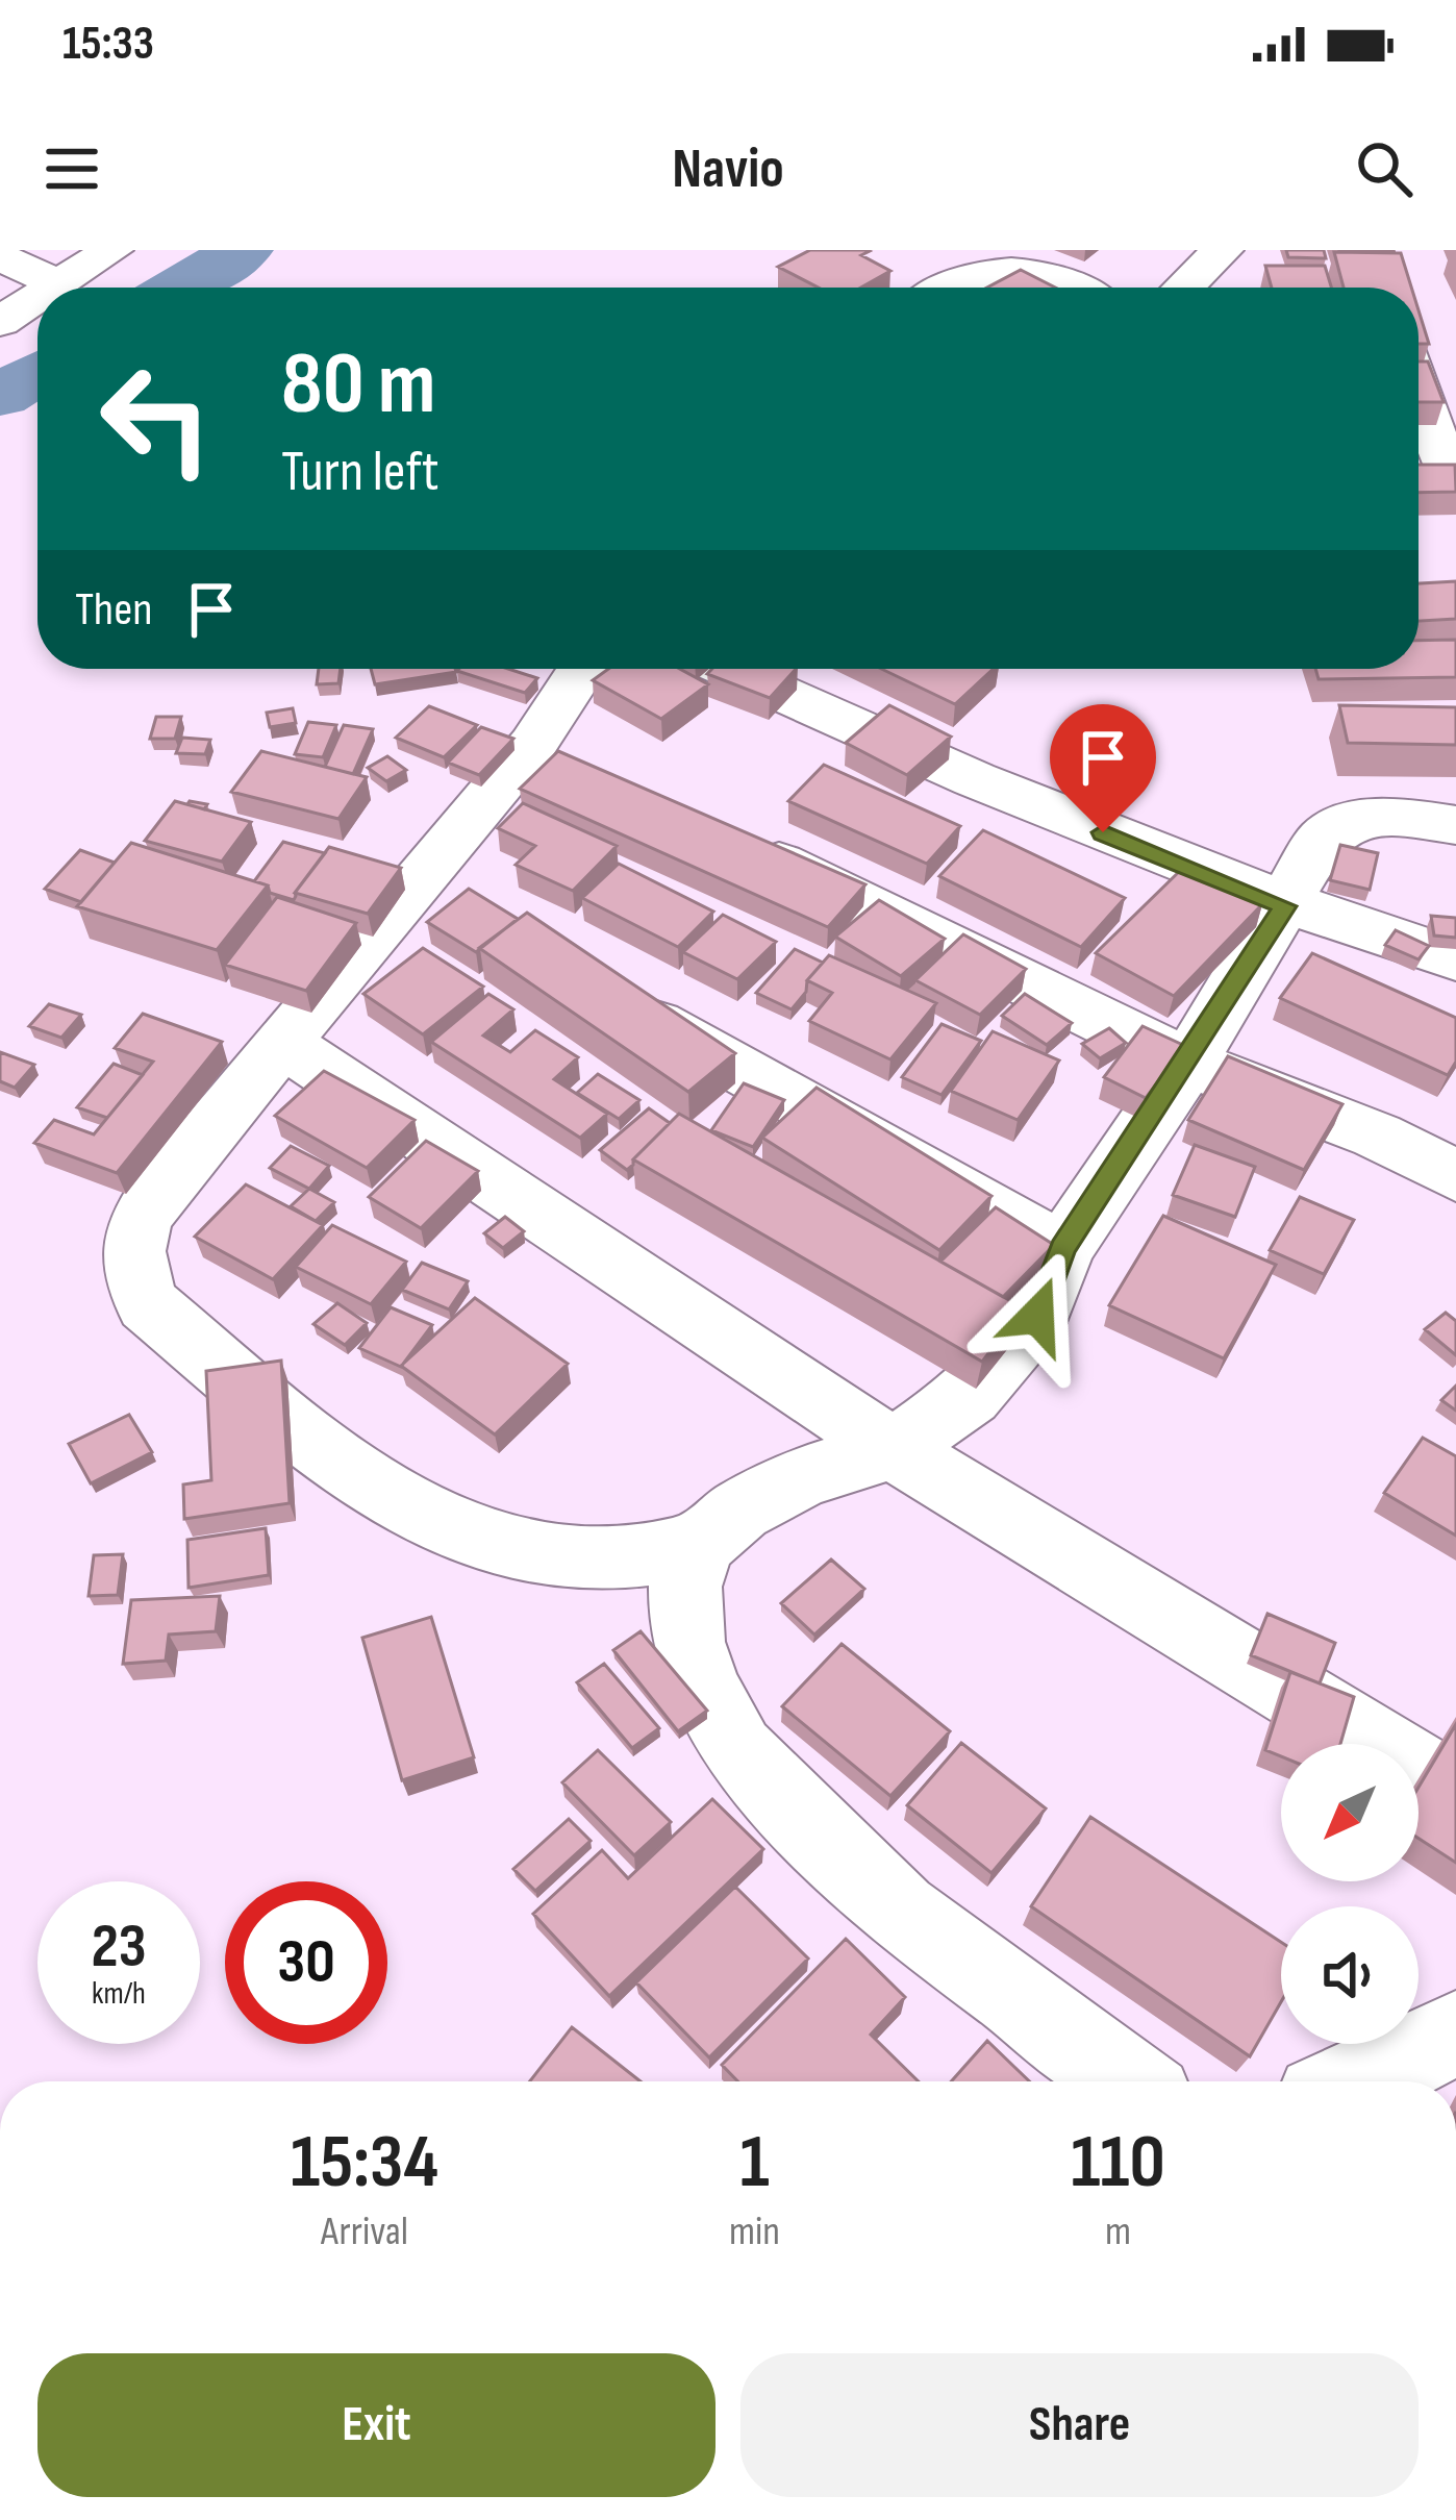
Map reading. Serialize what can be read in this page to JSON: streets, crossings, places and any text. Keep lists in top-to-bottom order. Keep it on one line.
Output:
{"north":"bottom left","page":{"status":"15:33","header":"Navio","turn":["80 m","Turn left"],"then":"Then","speed":"23 km/h","limit":"30","eta":["15:34","Arrival","1","min","110","m"],"buttons":["Exit","Share"]}}
